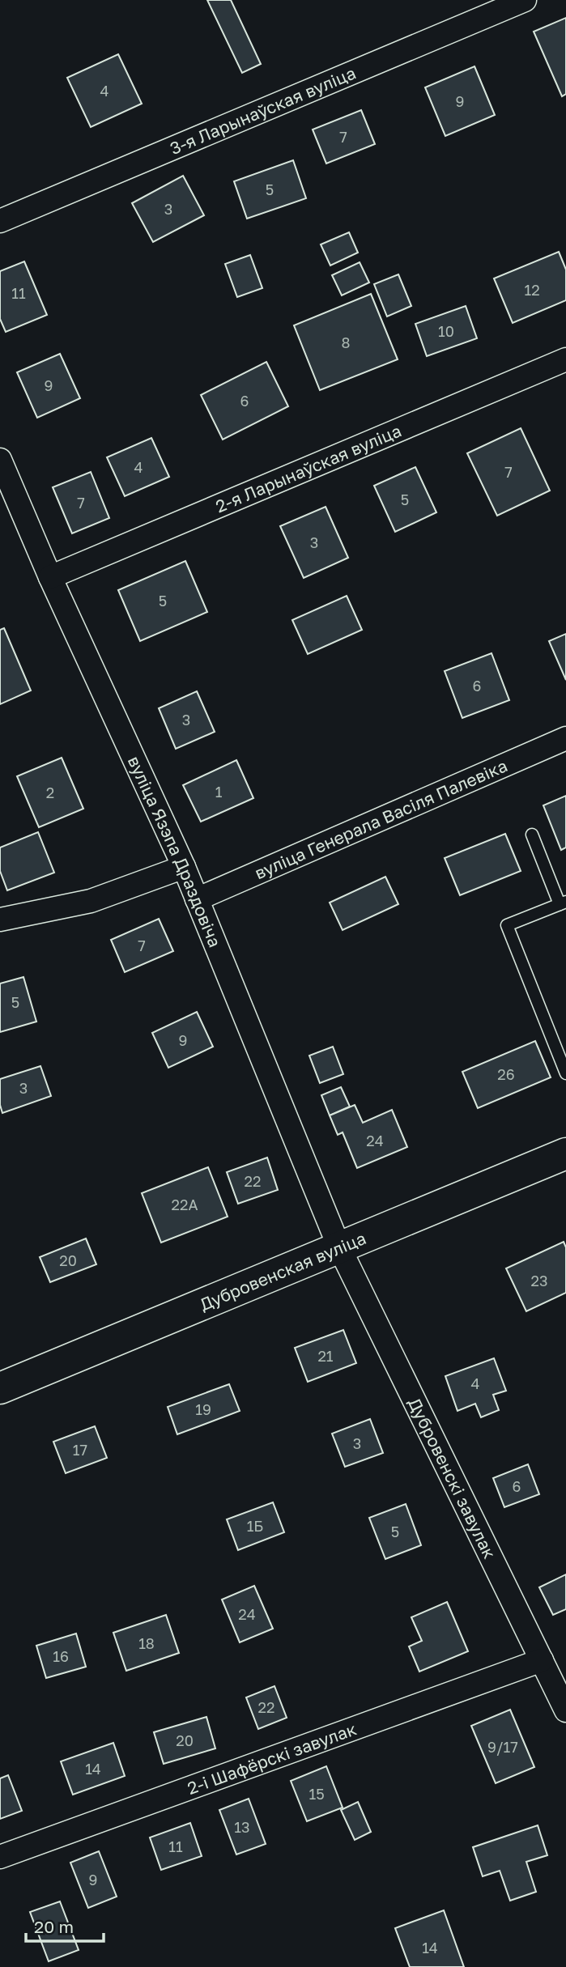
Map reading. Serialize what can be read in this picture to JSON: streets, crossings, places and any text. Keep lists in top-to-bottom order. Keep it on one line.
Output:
{"streets":{"main road":["Дубровенская вуліца"],"street":["3-я Ларынаўская вуліца","2-я Ларынаўская вуліца","вуліца Генерала Васіля Палевіка","вуліца Язэпа Драздовіча","Дубровенскі завулак","2-і Шафёрскі завулак"]},"crossings":[["2-я Ларынаўская вуліца","вуліца Язэпа Драздовіча"],["вуліца Генерала Васіля Палевіка","вуліца Язэпа Драздовіча"],["вуліца Язэпа Драздовіча","Дубровенская вуліца"],["вуліца Язэпа Драздовіча","Дубровенскі завулак"],["Дубровенская вуліца","Дубровенскі завулак"],["Дубровенскі завулак","2-і Шафёрскі завулак"]],"house_numbers":["4","9","7","5","3","12","11","10","8","9","6","4","7","5","7","3","5","6","3","1","2","7","5","9","26","3","24","22","22А","20","23","21","4","19","3","17","6","1Б","5","24","18","16","22","20","9/17","14","15","13","11","9","14"],"scale_bar":"20 m"}
